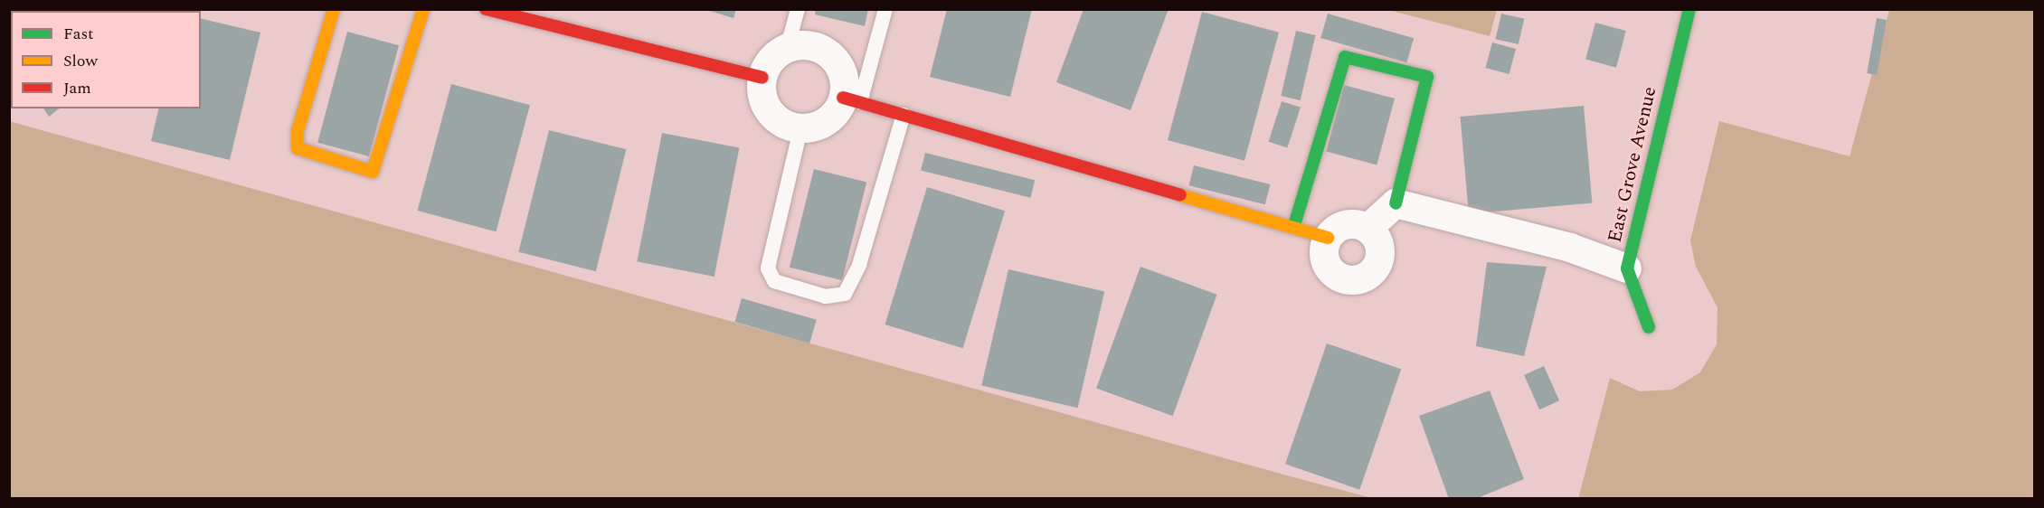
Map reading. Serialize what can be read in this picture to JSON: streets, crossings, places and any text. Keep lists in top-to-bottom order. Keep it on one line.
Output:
{"streets":{"street":["East Grove Avenue"]},"legend":["Fast","Slow","Jam"]}
